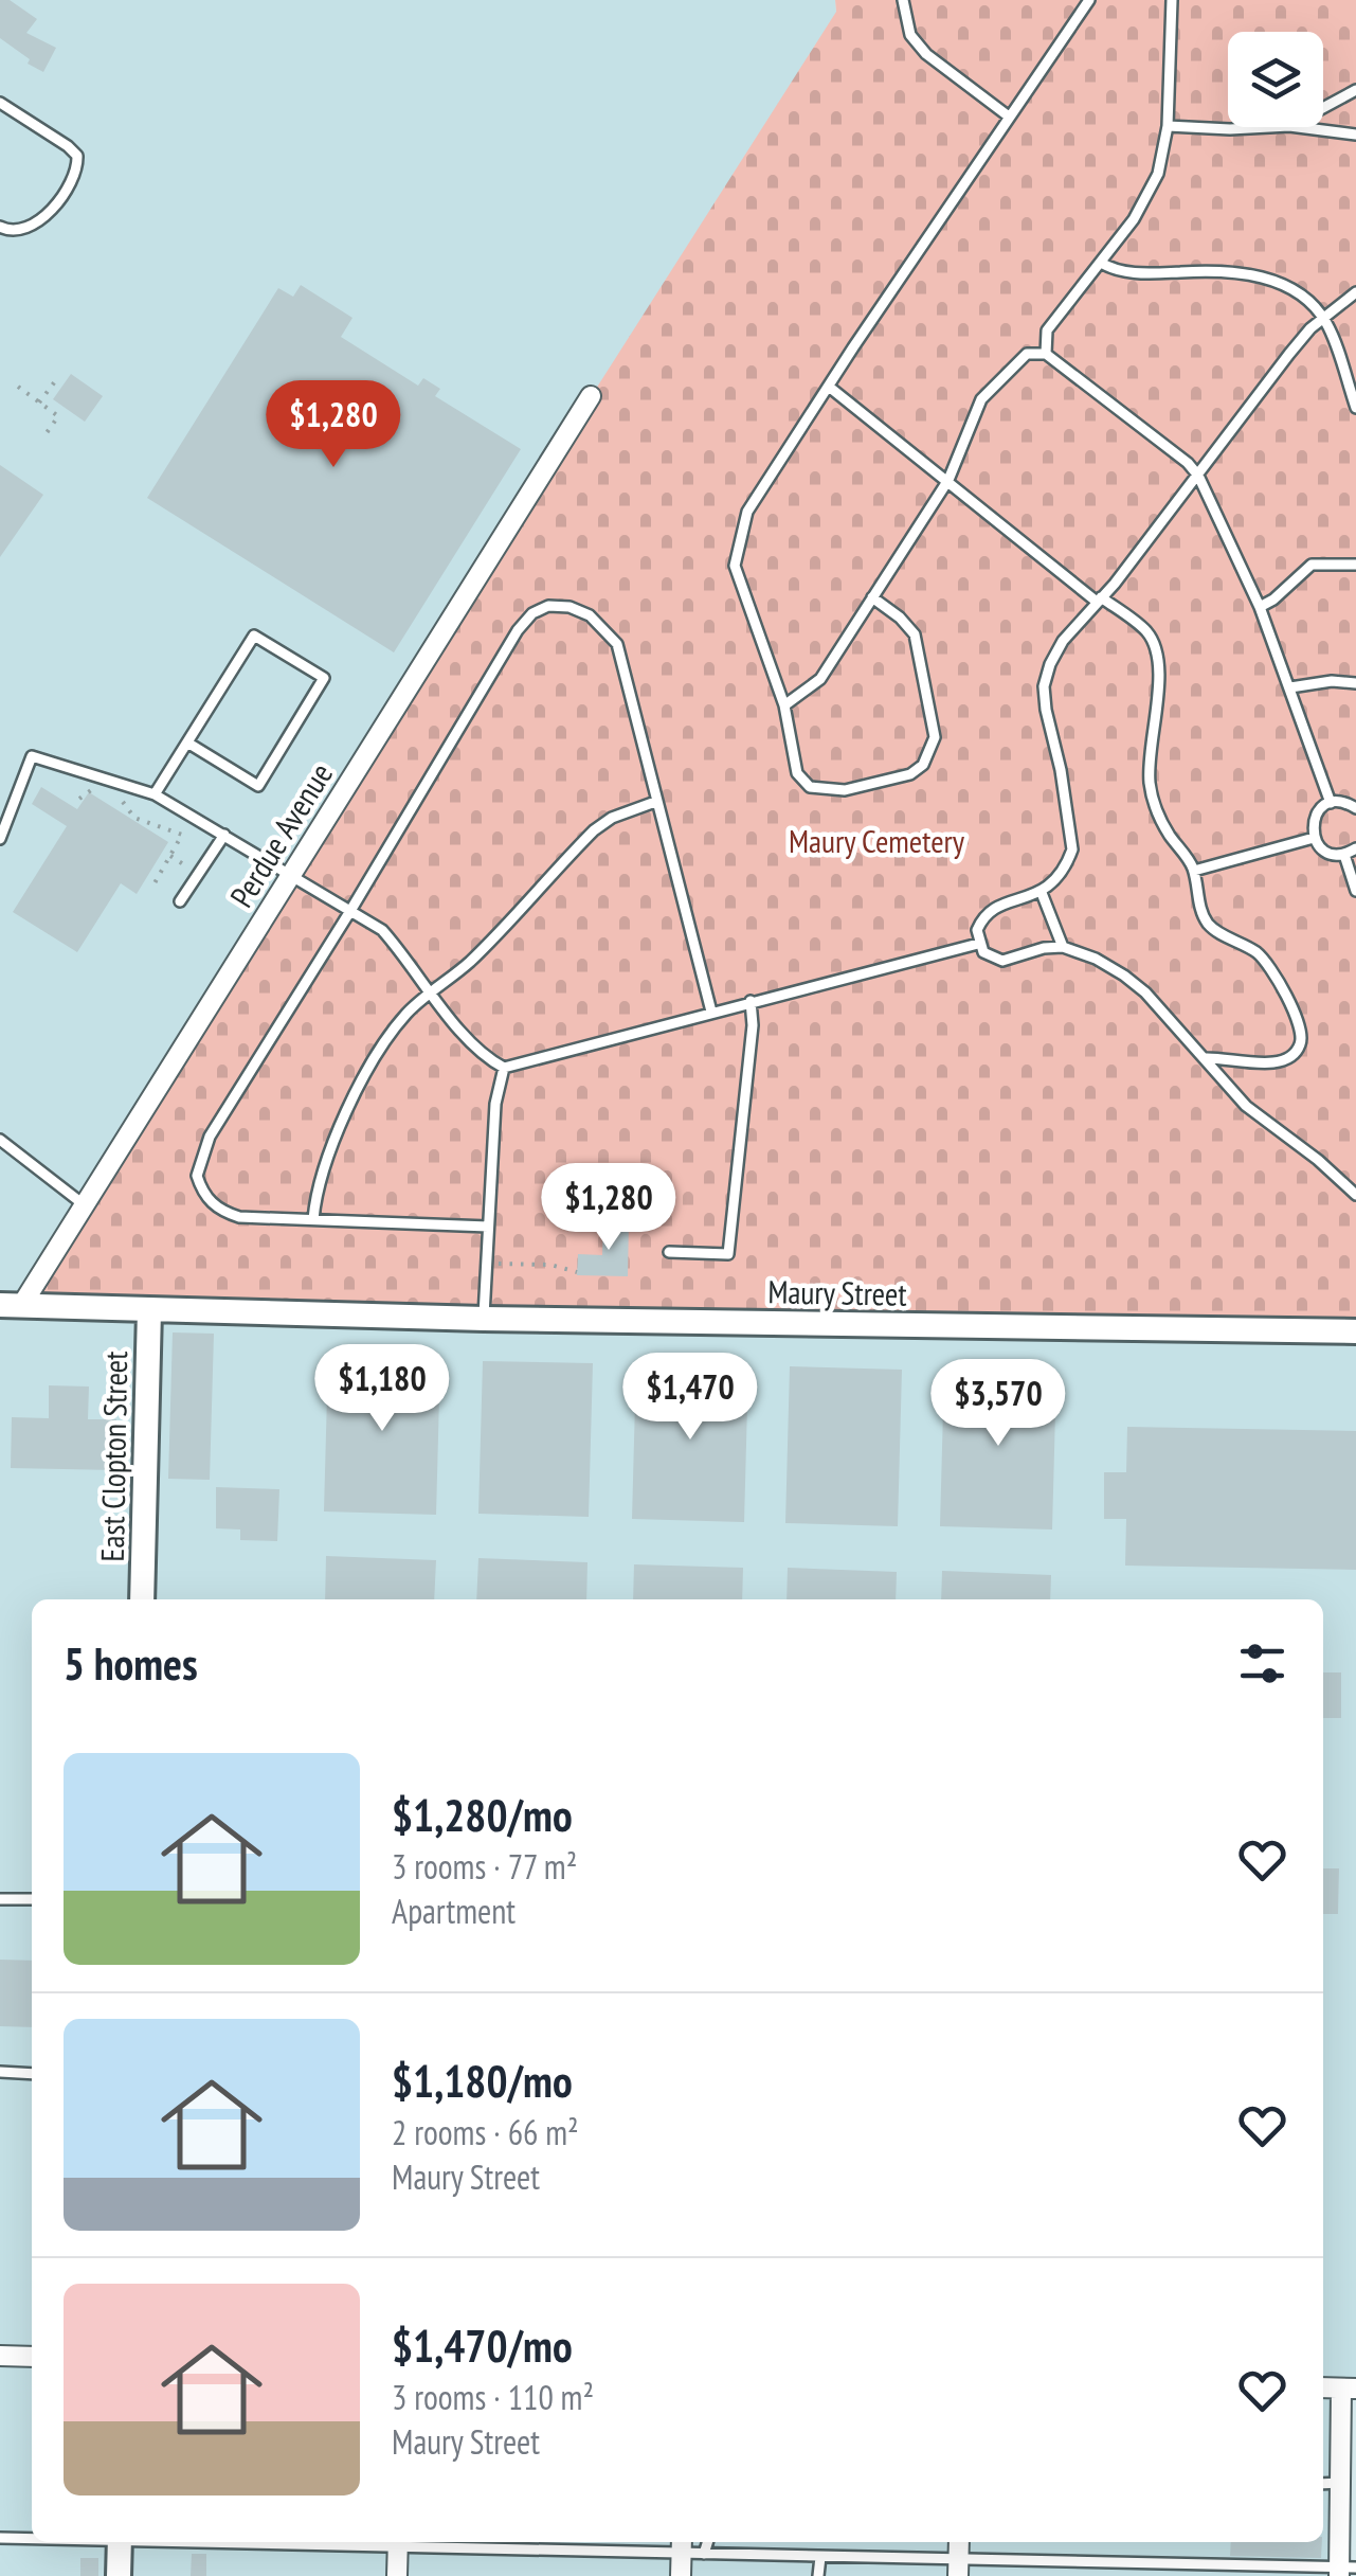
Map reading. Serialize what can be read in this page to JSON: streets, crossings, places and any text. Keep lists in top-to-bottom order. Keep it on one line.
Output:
{"streets":{"street":["Perdue Avenue","Maury Street","East Clopton Street"]},"crossings":[["Perdue Avenue","Maury Street"],["Maury Street","East Clopton Street"]],"parks":["Maury Cemetery"],"page":{"price":["$1,280","$1,280","$1,180","$1,470","$3,570"],"heading":"5 homes","list":[{"name":"$1,280/mo","note":"3 rooms · 77 m² · Apartment"},{"name":"$1,180/mo","note":"2 rooms · 66 m² · Maury Street"},{"name":"$1,470/mo","note":"3 rooms · 110 m² · Maury Street"}]}}
